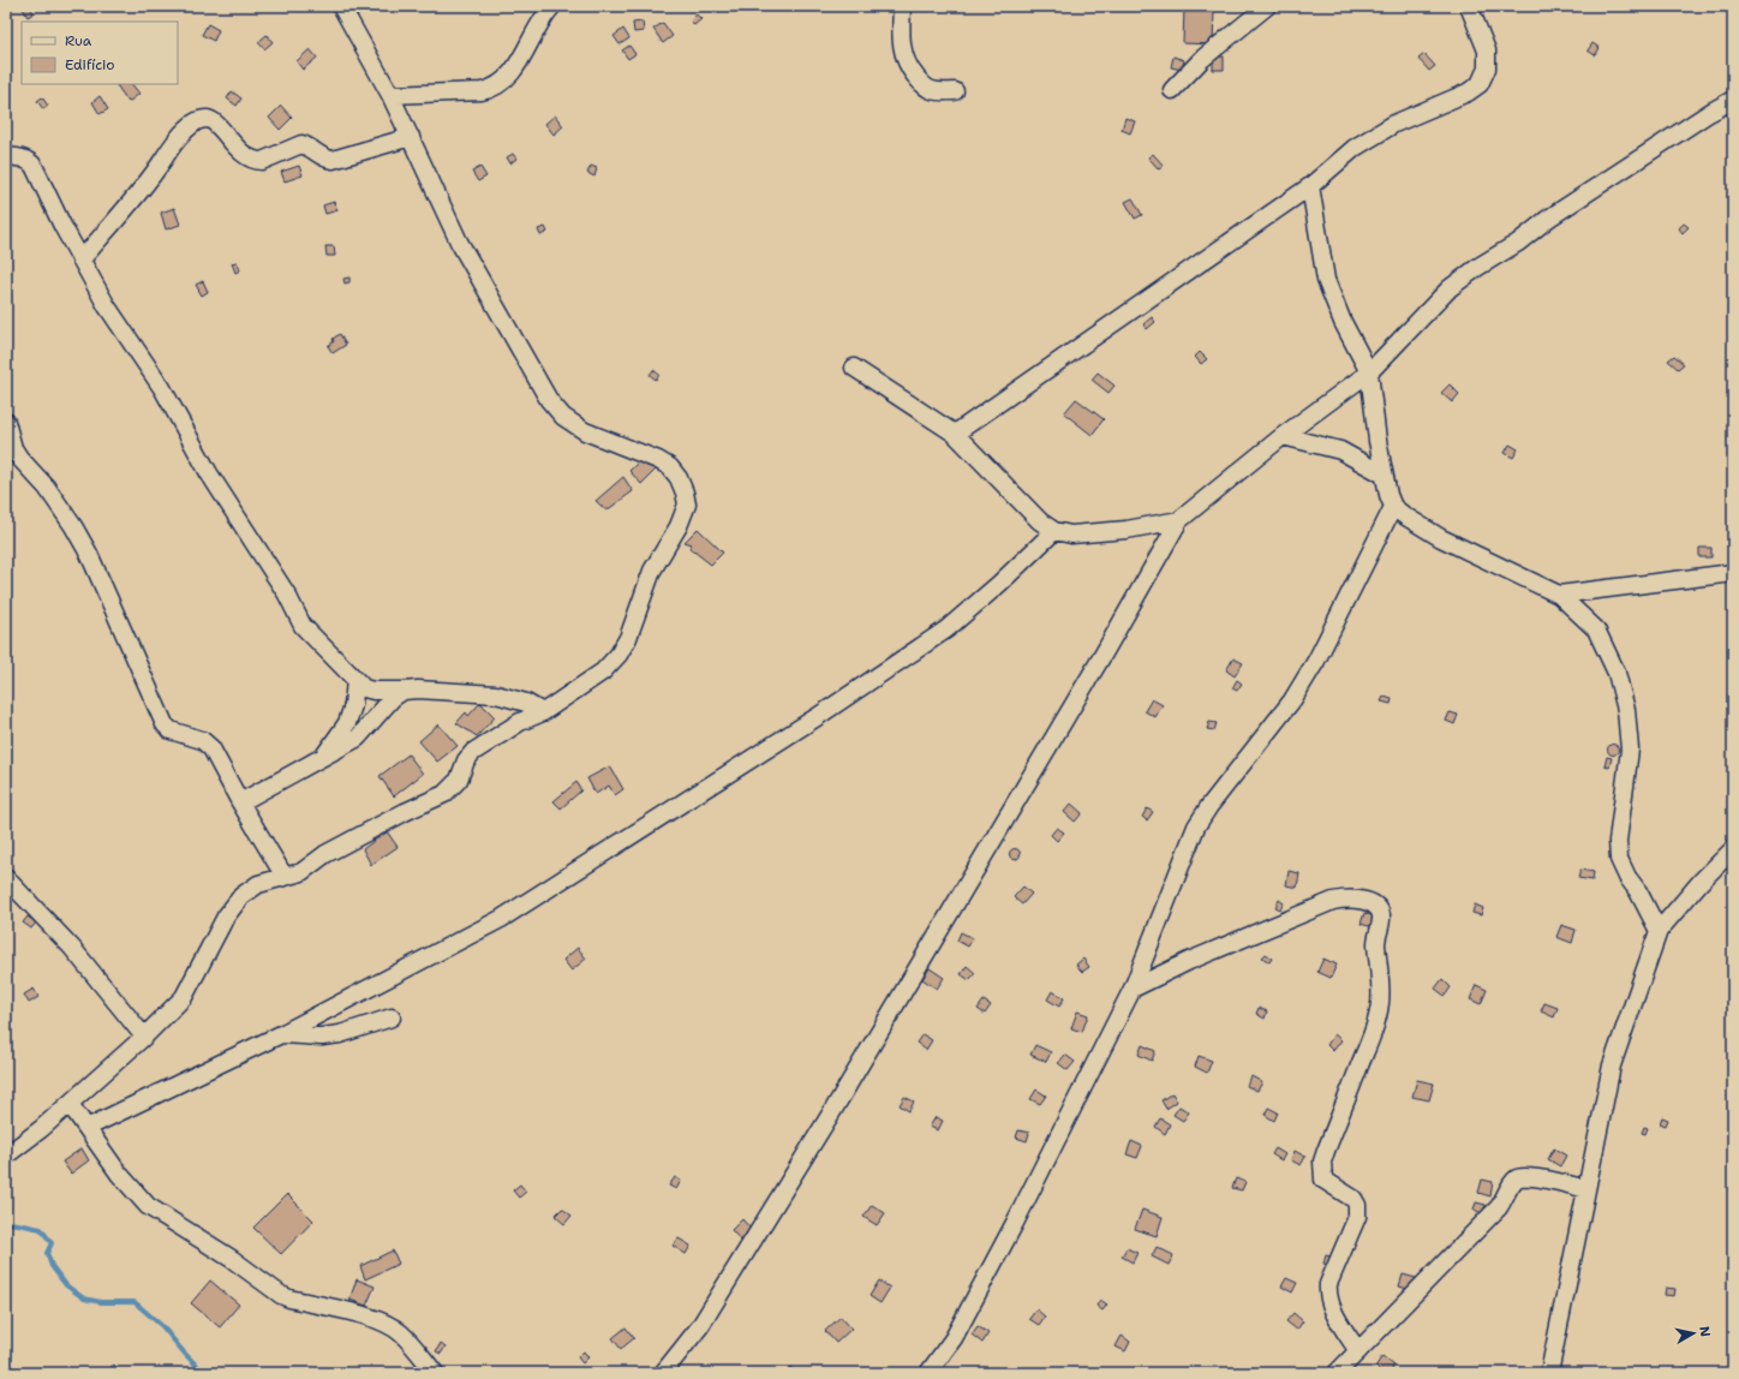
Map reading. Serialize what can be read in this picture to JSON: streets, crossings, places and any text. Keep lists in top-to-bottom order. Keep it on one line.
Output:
{"legend":["Rua","Edifício"],"north":"right"}
